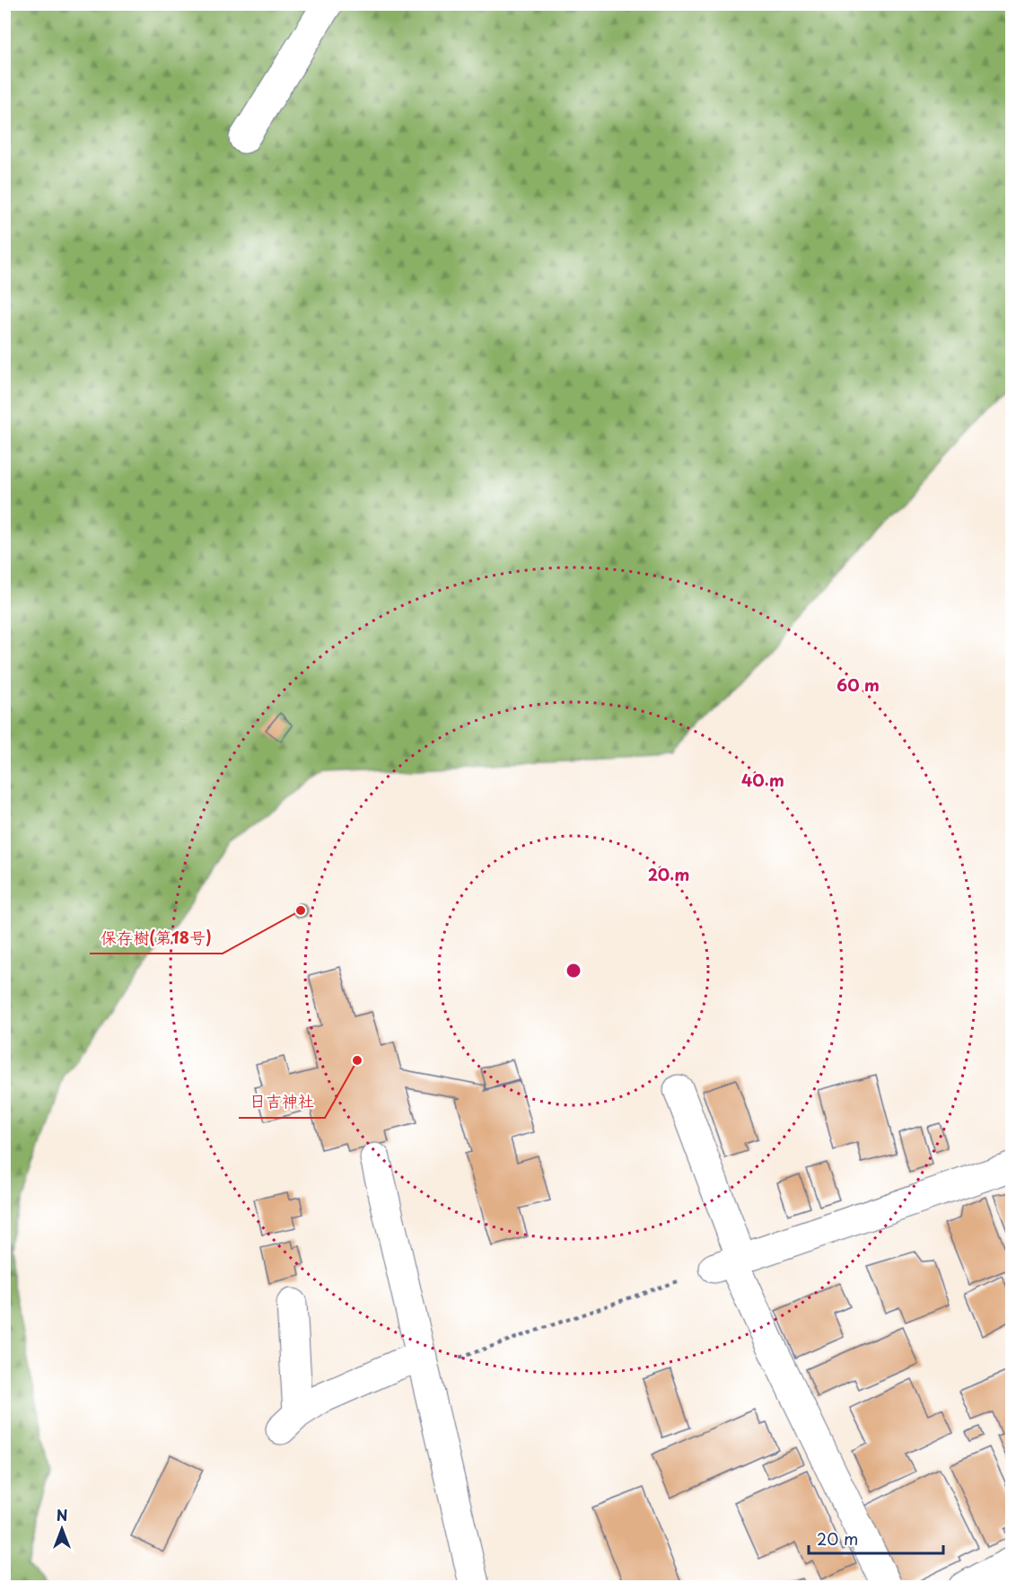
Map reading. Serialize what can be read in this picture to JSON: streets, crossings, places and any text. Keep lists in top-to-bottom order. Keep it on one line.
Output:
{"places":["保存樹(第18号)","日吉神社"],"scale_bar":"20 m","north":"top","rings":["60 m","40 m","20 m"]}
